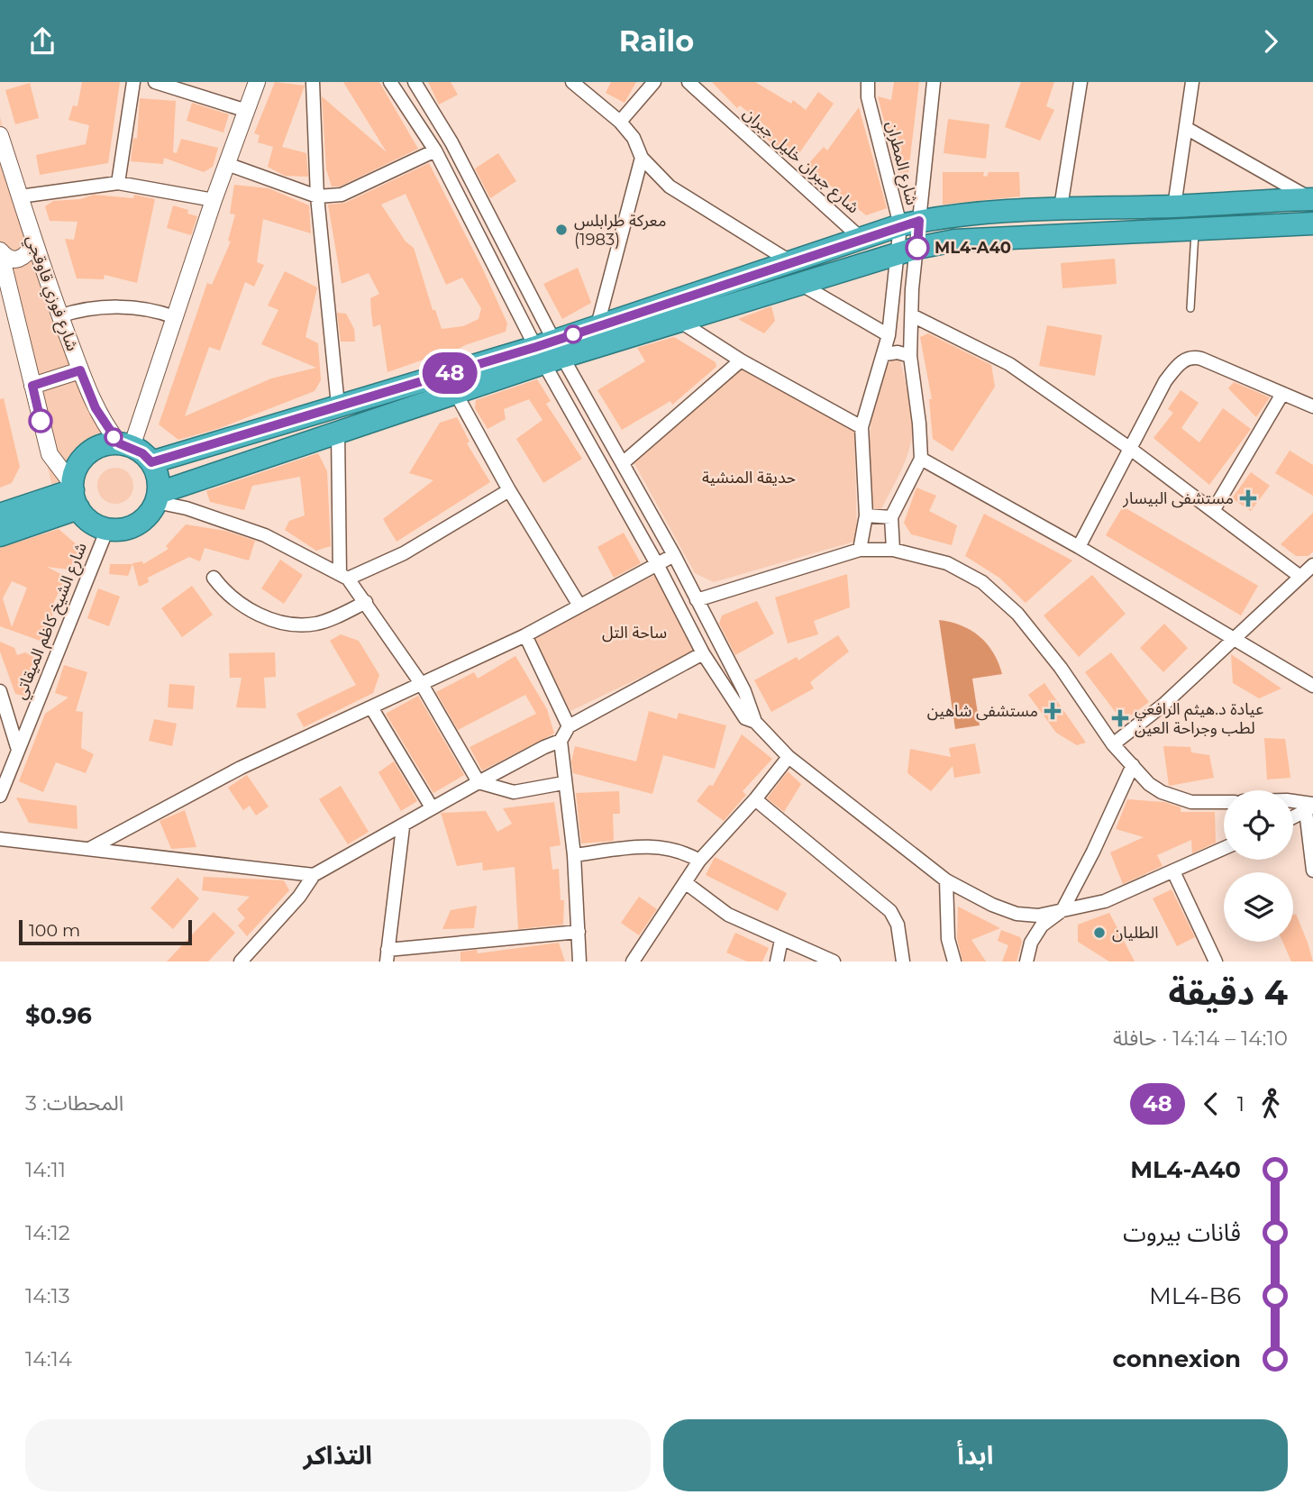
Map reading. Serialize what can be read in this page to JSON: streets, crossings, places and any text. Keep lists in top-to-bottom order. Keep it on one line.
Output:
{"streets":{"street":["شارع جبران خليل جبران","شارع المطران","شارع فوزي قاوقجي","شارع الشيخ كاظم الميقاتي"]},"crossings":[["شارع فوزي قاوقجي","شارع الشيخ كاظم الميقاتي"]],"parks":["حديقة المنشية","ساحة التل"],"places":{"other":["معركة طرابلس (1983)","ML4-A40","الطليان"],"health":["مستشفی البيسار","مستشفى شاهين","عيادة د.هيثم الرافعي لطب وجراحة العين"]},"lines":["bus line 48"],"scale_bar":"100 m","page":{"header":"Railo","on_map":"48","scale":"100 m","heading":["4 دقيقة","14:10 – 14:14 · حافلة","$0.96"],"legs":["1","48","المحطات: 3"],"list":[{"name":"ML4-A40","value":"14:11"},{"name":"ڤانات بيروت","value":"14:12"},{"name":"ML4-B6","value":"14:13"},{"name":"connexion","value":"14:14"}],"buttons":["ابدأ","التذاكر"]}}
